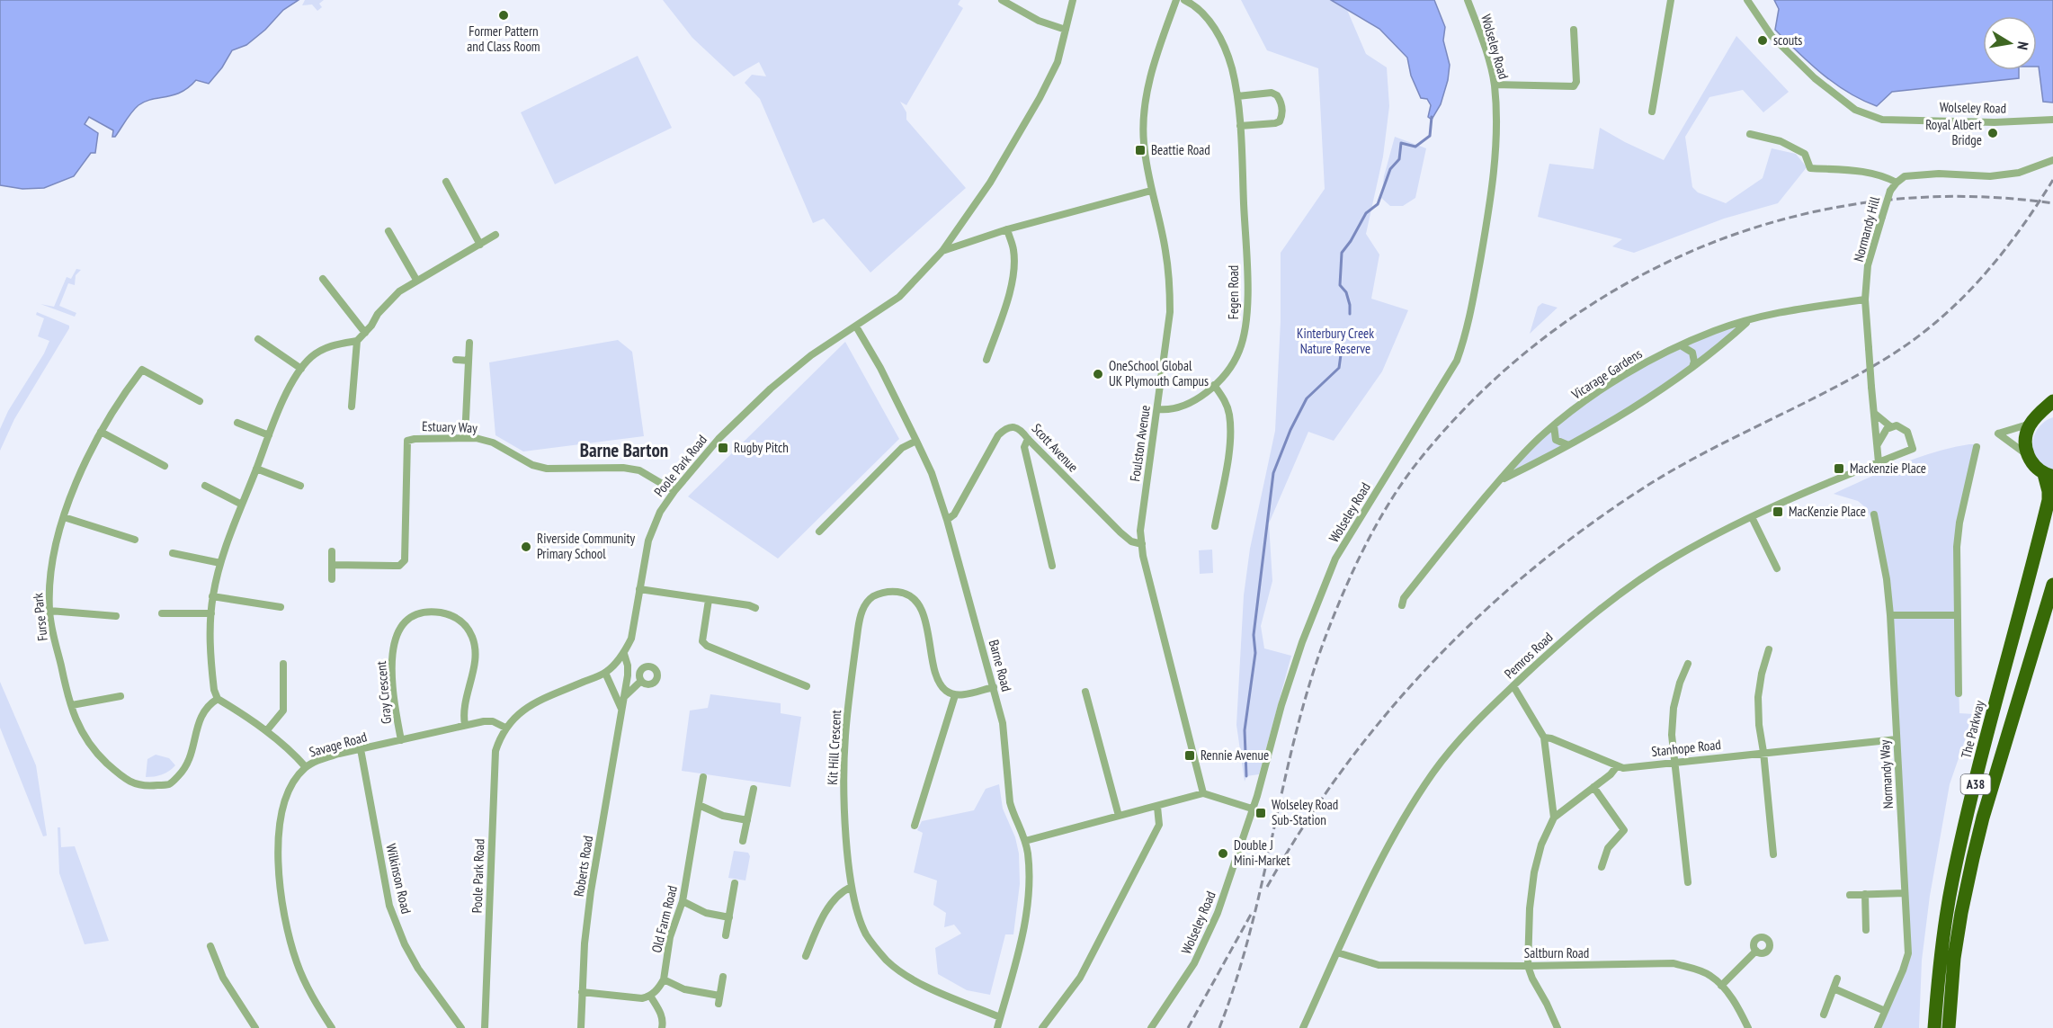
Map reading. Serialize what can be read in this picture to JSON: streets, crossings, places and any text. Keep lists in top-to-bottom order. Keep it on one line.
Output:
{"streets":{"highway":["The Parkway","A38"],"street":["Wolseley Road","Normandy Hill","Fegen Road","Vicarage Gardens","Estuary Way","Foulston Avenue","Scott Avenue","Poole Park Road","Furse Park","Pemros Road","Barne Road","Gray Crescent","Savage Road","Kit Hill Crescent","Stanhope Road","Normandy Way","Roberts Road","Wilkinson Road","Old Farm Road","Saltburn Road"]},"crossings":[["Normandy Hill","Vicarage Gardens"],["Normandy Hill","Pemros Road"],["Fegen Road","Foulston Avenue"],["Estuary Way","Poole Park Road"],["Foulston Avenue","Scott Avenue"],["Scott Avenue","Barne Road"],["Poole Park Road","Barne Road"],["Poole Park Road","Savage Road"],["Poole Park Road","Roberts Road"],["Pemros Road","Saltburn Road"],["Barne Road","Kit Hill Crescent"],["Gray Crescent","Savage Road"],["Savage Road","Wilkinson Road"],["Stanhope Road","Normandy Way"]],"districts":["Barne Barton"],"parks":["Kinterbury Creek Nature Reserve"],"places":{"other":["Former Pattern and Class Room","scouts","Royal Albert Bridge","OneSchool Global UK Plymouth Campus","Riverside Community Primary School","Double J Mini-Market"],"transit":["Beattie Road","Rugby Pitch","Mackenzie Place","MacKenzie Place","Rennie Avenue","Wolseley Road Sub-Station"]},"north":"right"}
